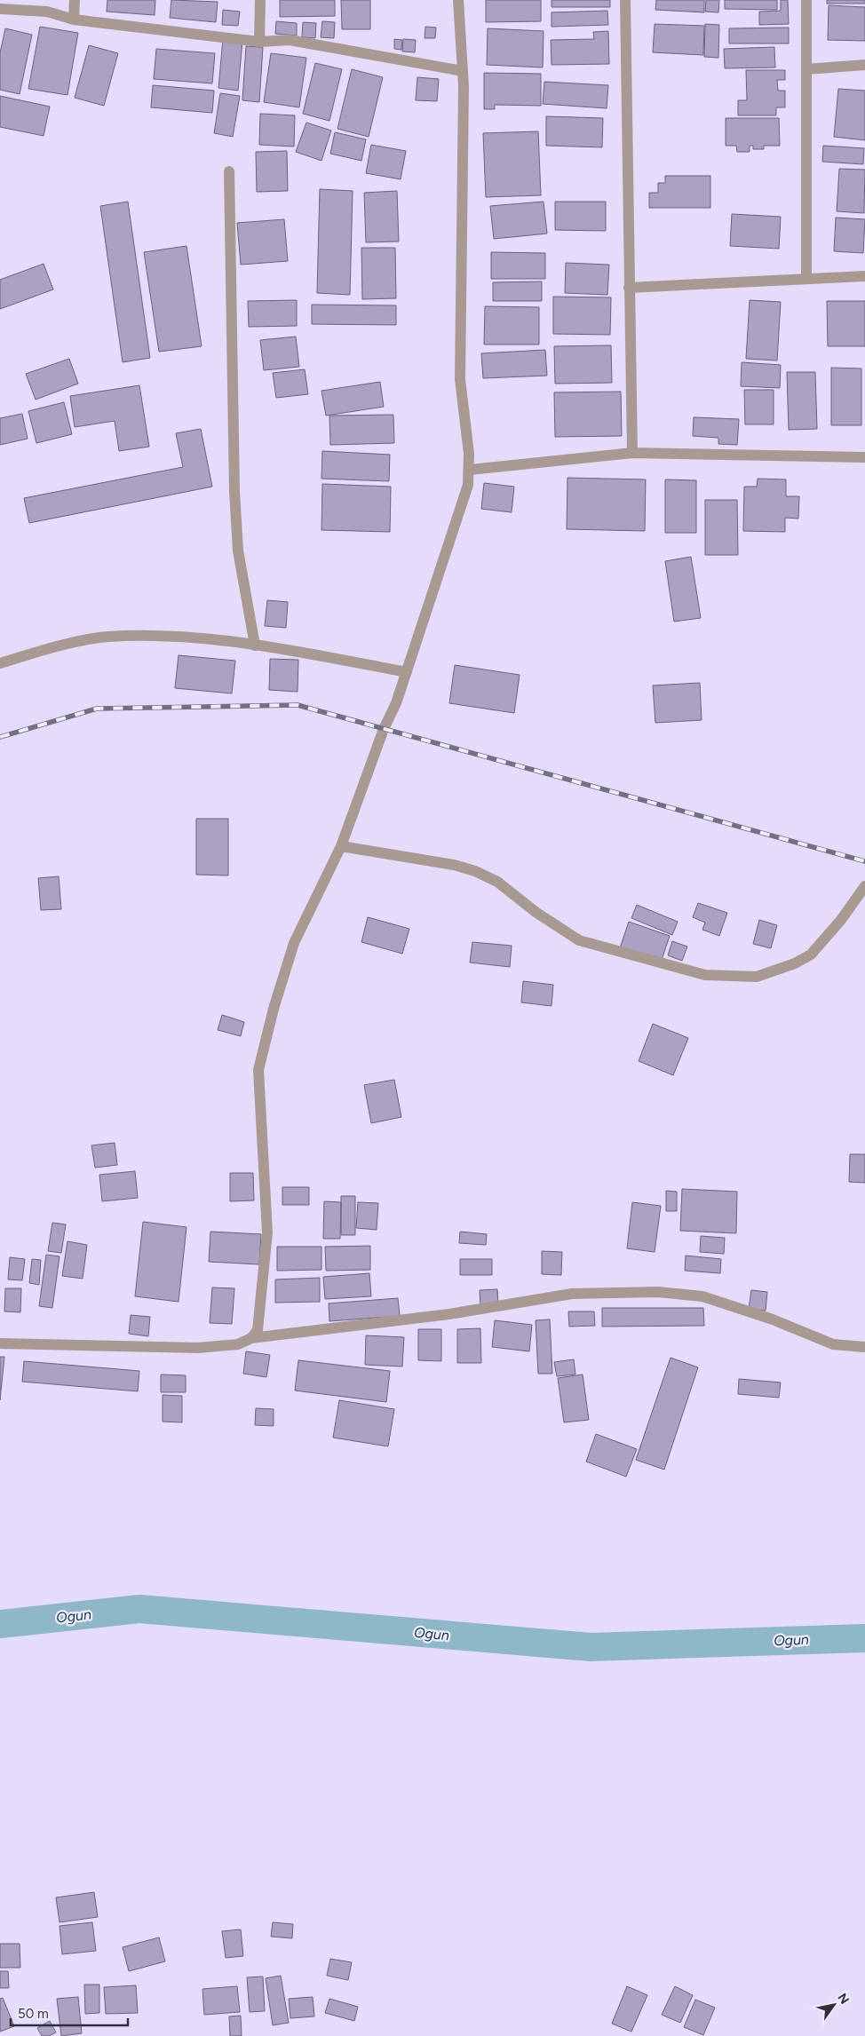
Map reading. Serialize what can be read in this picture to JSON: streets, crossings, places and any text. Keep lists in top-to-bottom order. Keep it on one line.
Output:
{"water":["Ogun"],"scale_bar":"50 m","north":"top right"}
